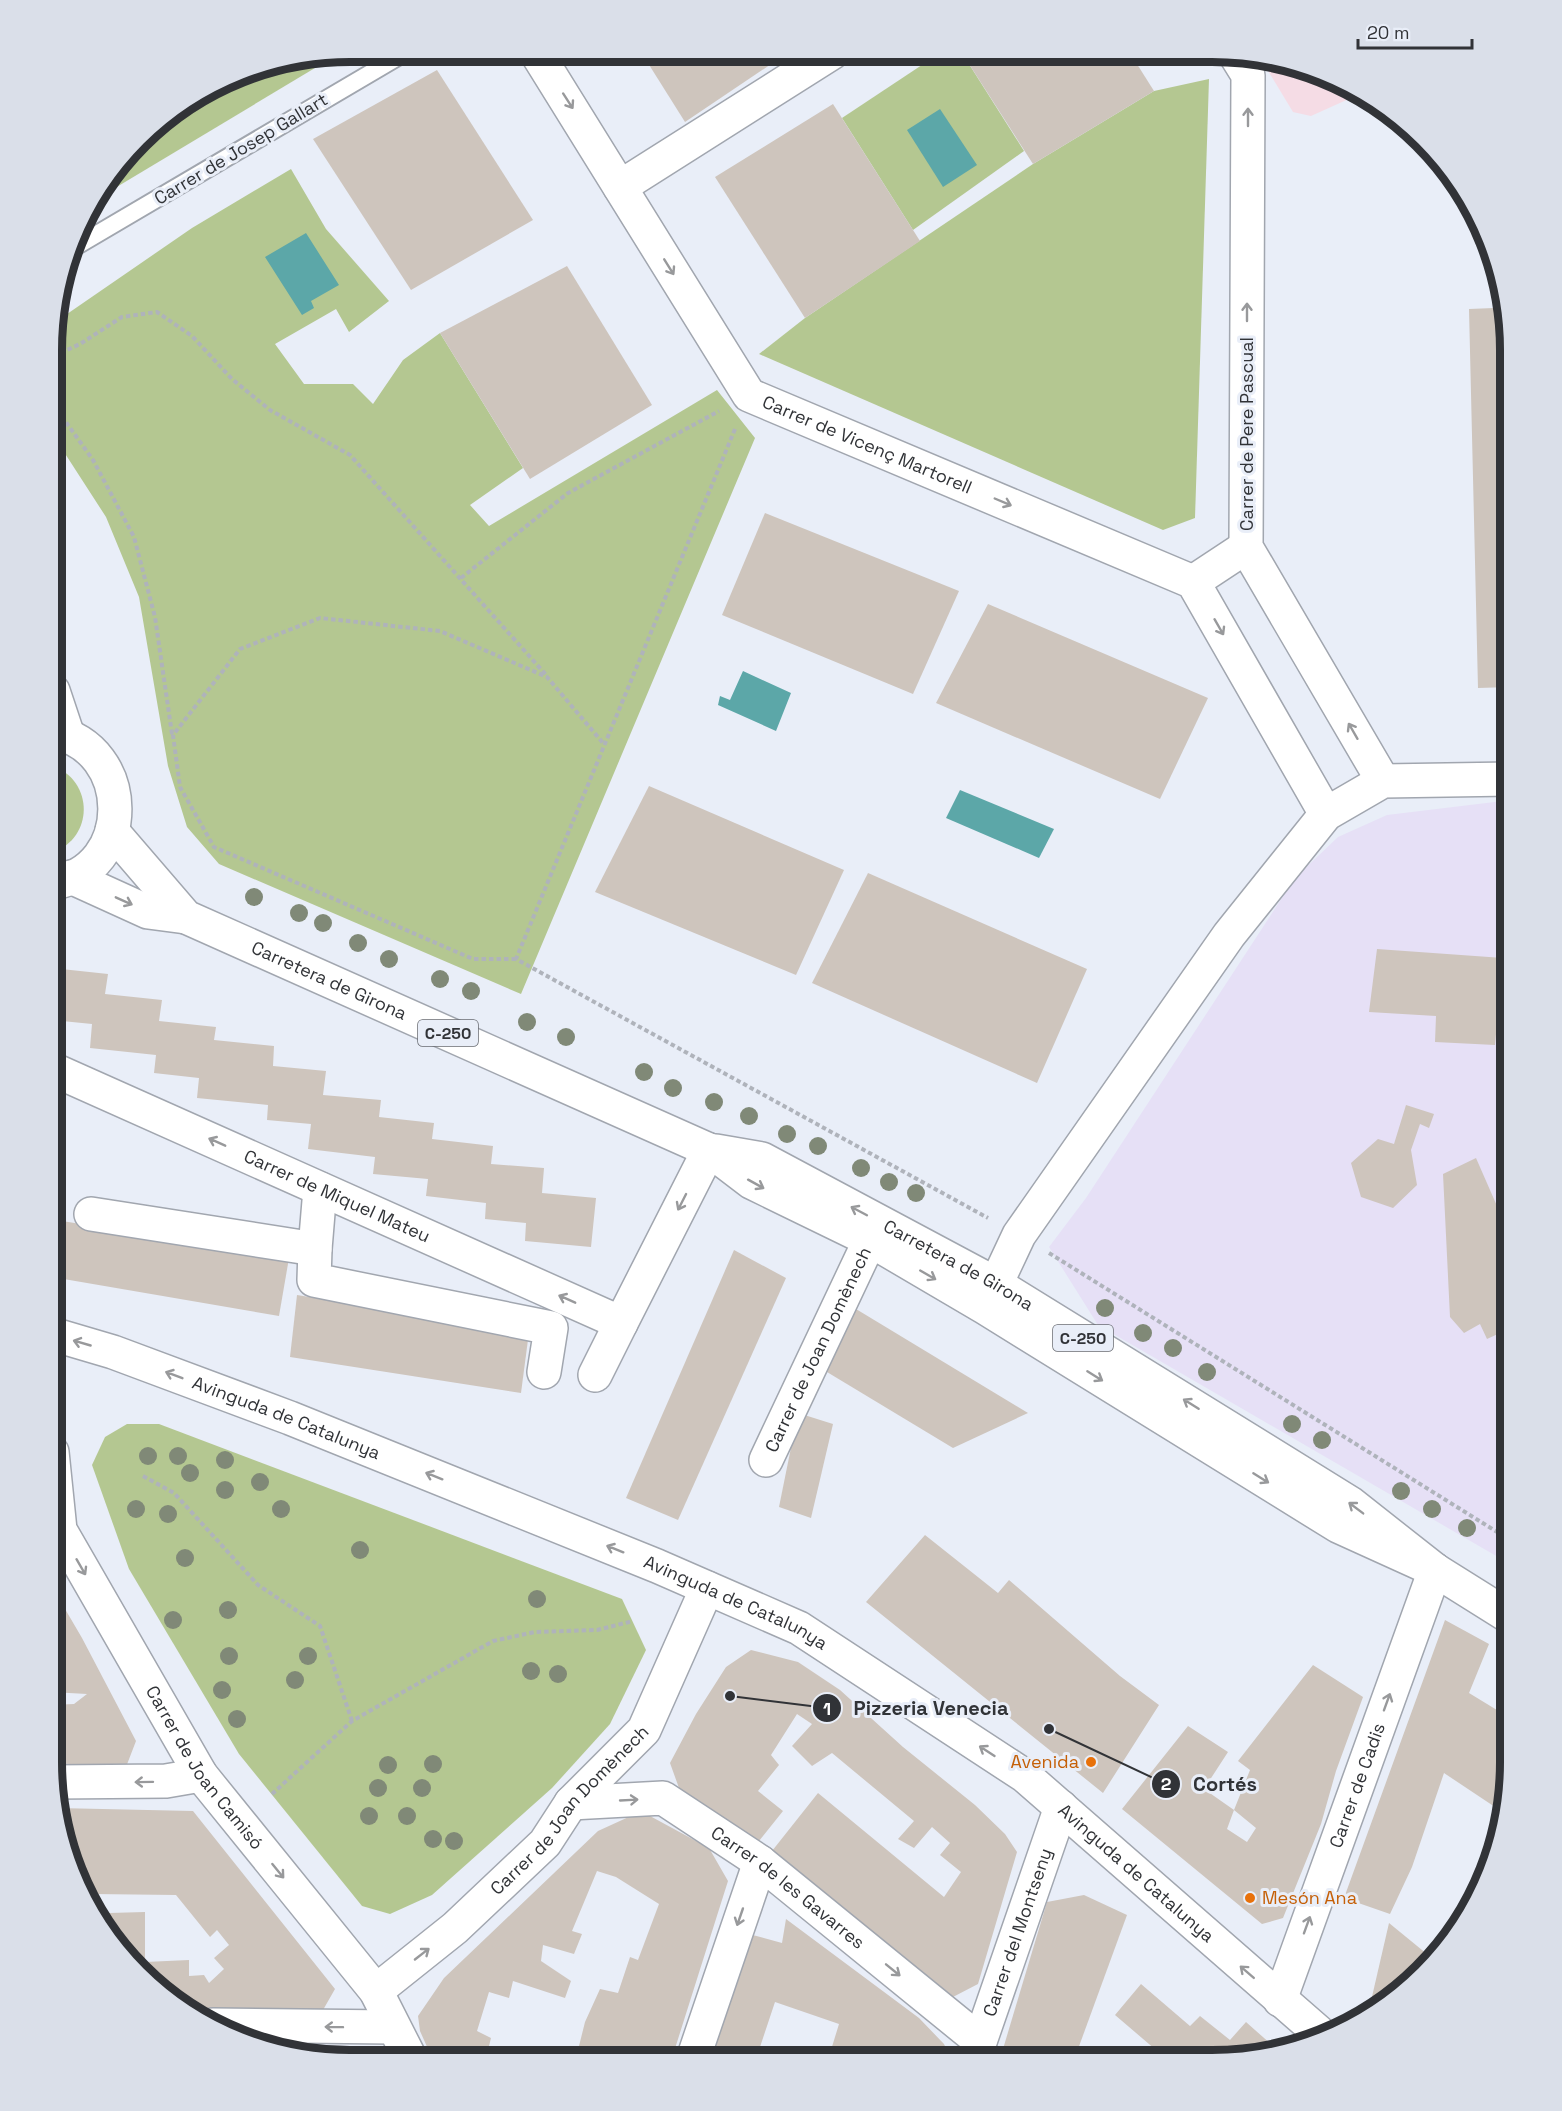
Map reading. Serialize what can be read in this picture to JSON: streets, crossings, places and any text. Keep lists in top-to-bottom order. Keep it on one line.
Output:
{"streets":{"street":["Carrer de Pere Pascual","Carrer de Vicenç Martorell","Carretera de Girona","C-250","Carrer de Miquel Mateu","Carrer de Joan Domènech","Avinguda de Catalunya","Carrer de Joan Camisó","Carrer de Cadis","Carrer de les Gavarres","Carrer del Montseny"],"lane":["Carrer de Josep Gallart"]},"crossings":[["Carretera de Girona","Carrer de Joan Domènech"],["Carretera de Girona","Carrer de Cadis"],["Carrer de Joan Domènech","Avinguda de Catalunya"],["Carrer de Joan Domènech","Carrer de Joan Camisó"],["Carrer de Joan Domènech","Carrer de les Gavarres"],["Avinguda de Catalunya","Carrer de Cadis"],["Avinguda de Catalunya","Carrer del Montseny"],["Carrer de les Gavarres","Carrer del Montseny"]],"one_way":["Carrer de Vicenç Martorell","Avinguda de Catalunya","Carrer de Joan Camisó","Carrer de Cadis","Carrer de les Gavarres"],"places":["Pizzeria Venecia","Cortés","Avenida","Mesón Ana"],"scale_bar":"20 m"}
